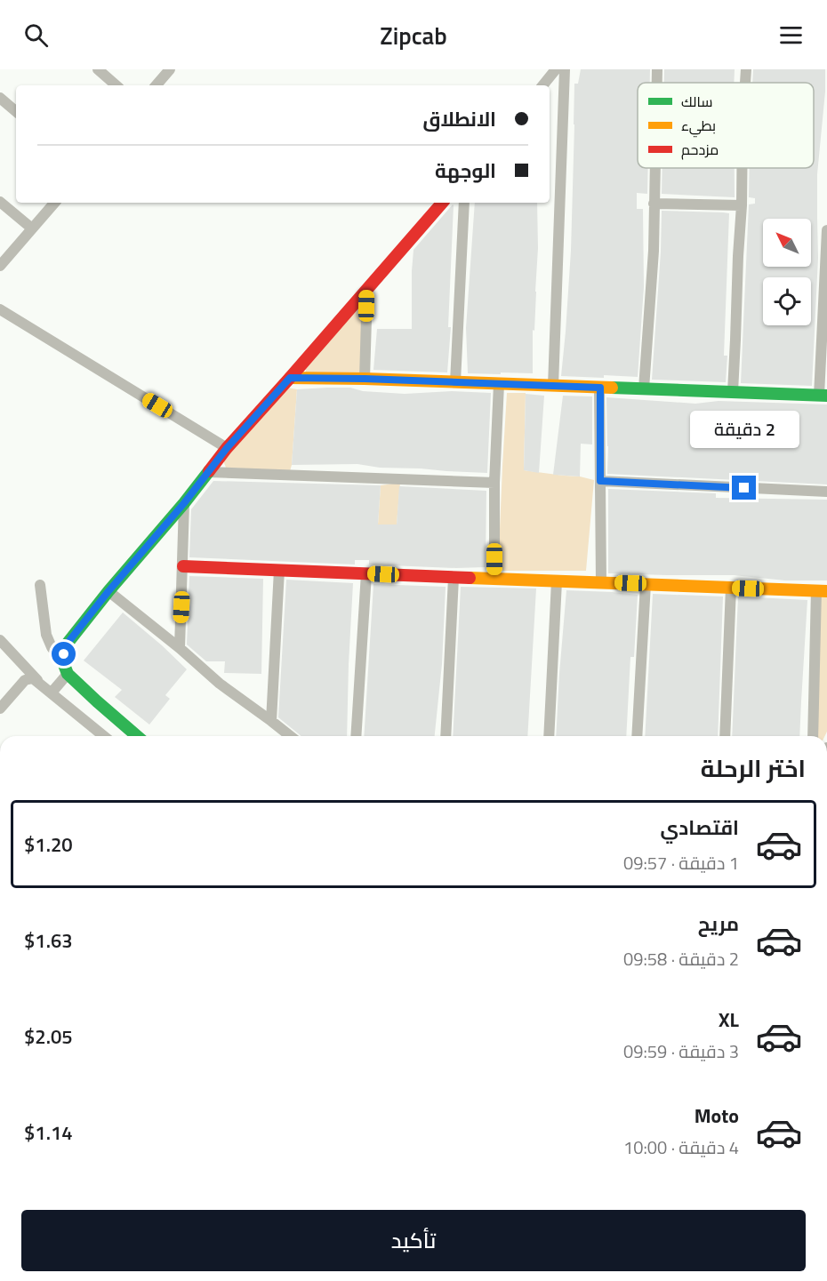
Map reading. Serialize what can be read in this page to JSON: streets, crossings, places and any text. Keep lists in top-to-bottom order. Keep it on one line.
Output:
{"legend":["سالك","بطيء","مزدحم"],"north":"top left","page":{"header":"Zipcab","banner":["الانطلاق","الوجهة"],"bubble":"2 دقيقة","heading":"اختر الرحلة","list":[{"name":"اقتصادي","note":"1 دقيقة · 09:57","value":"$1.20"},{"name":"مريح","note":"2 دقيقة · 09:58","value":"$1.63"},{"name":"XL","note":"3 دقيقة · 09:59","value":"$2.05"},{"name":"Moto","note":"4 دقيقة · 10:00","value":"$1.14"}],"buttons":"تأكيد"}}
